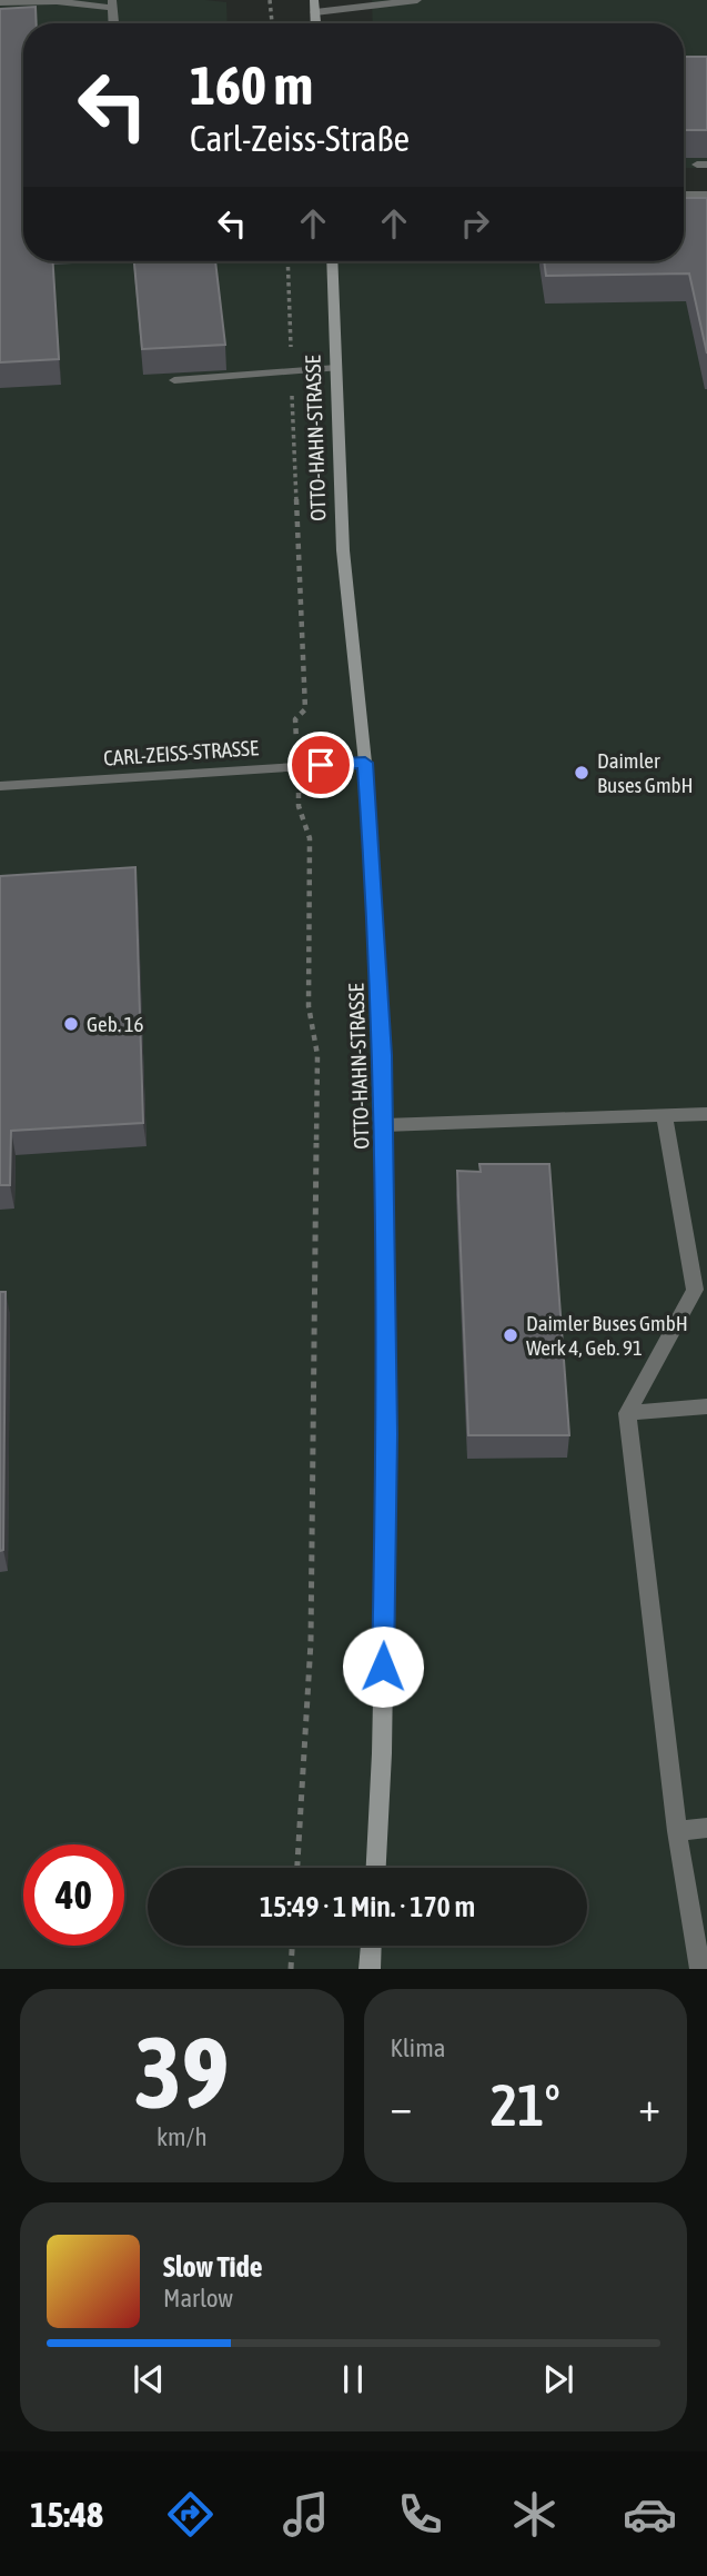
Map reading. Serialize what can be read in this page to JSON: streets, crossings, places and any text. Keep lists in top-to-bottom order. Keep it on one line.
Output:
{"streets":{"street":["OTTO-HAHN-STRASSE","CARL-ZEISS-STRASSE"]},"crossings":[["OTTO-HAHN-STRASSE","CARL-ZEISS-STRASSE"]],"places":["Daimler Buses GmbH","Geb. 16","Daimler Buses GmbH Werk 4, Geb. 91"],"page":{"turn":["160 m","Carl-Zeiss-Straße"],"limit":"40","trip":"15:49 · 1 Min. · 170 m","tile":[["39","km/h"],"Klima"],"heat":["−","21°","+"],"song":["Slow Tide","Marlow"],"tabs":"15:48"}}
